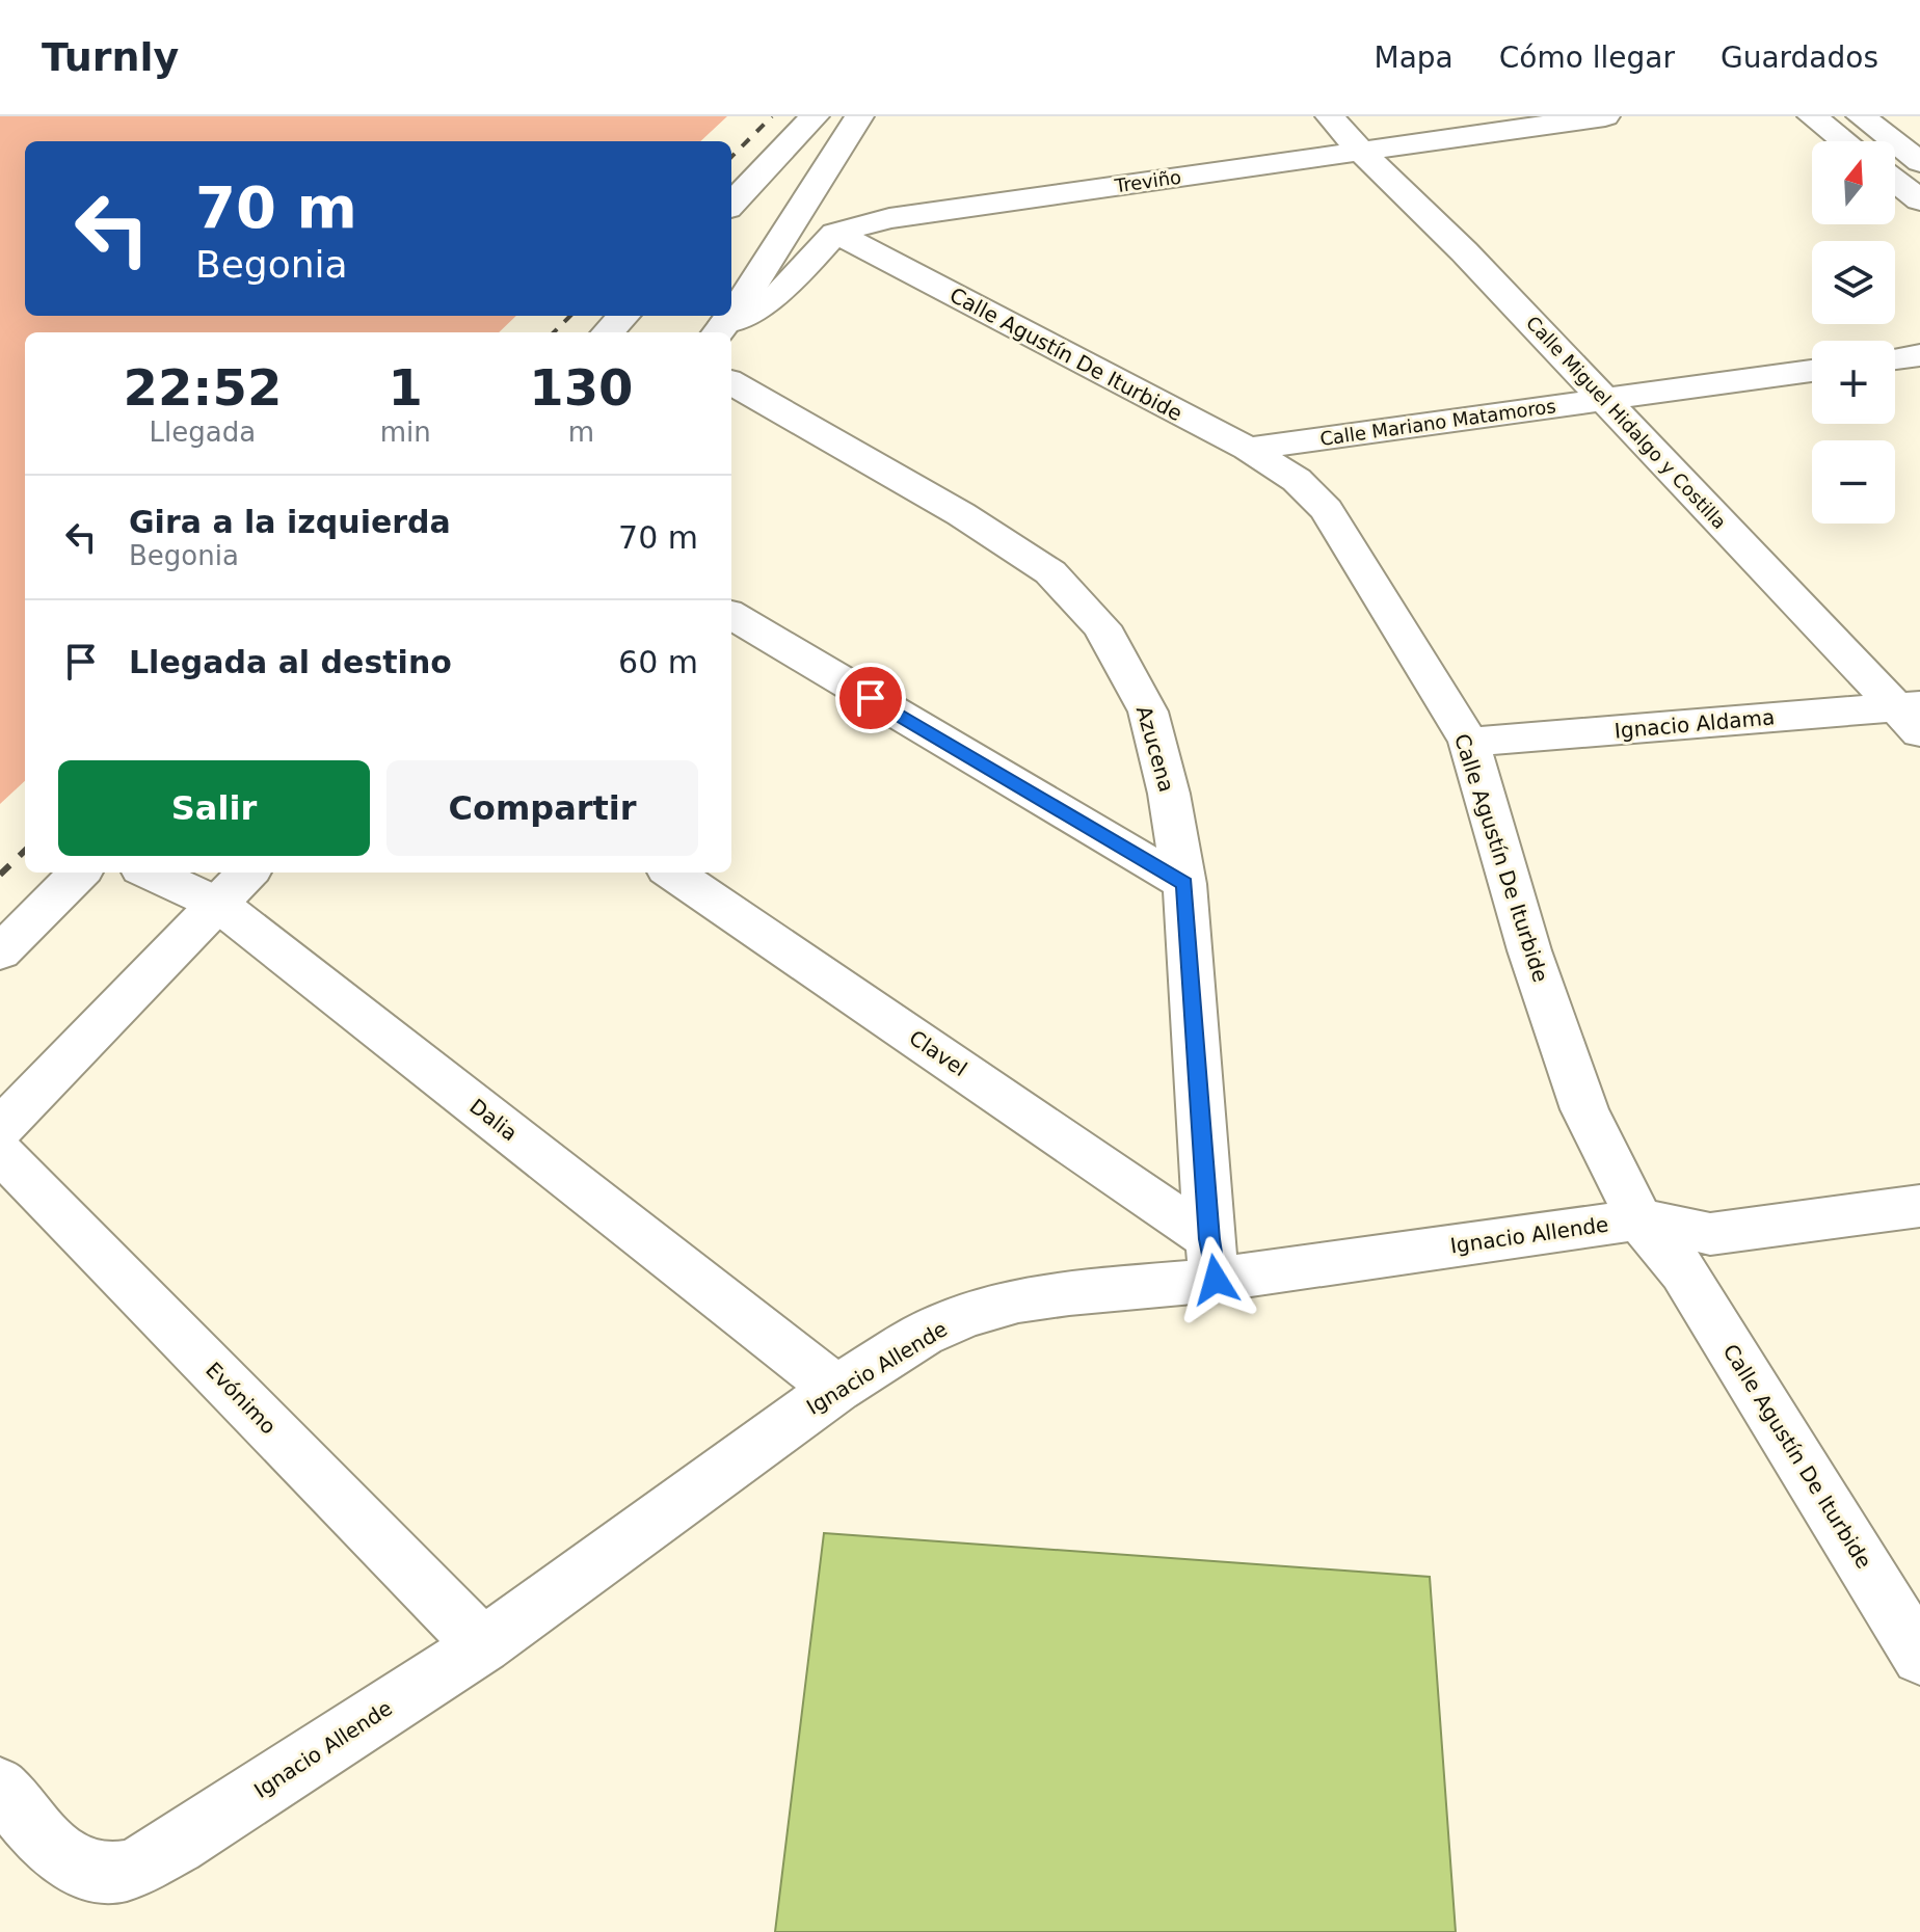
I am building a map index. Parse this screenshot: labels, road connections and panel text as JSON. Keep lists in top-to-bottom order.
{
  "streets": {
    "street": [
      "Treviño",
      "Calle Agustín De Iturbide",
      "Calle Mariano Matamoros",
      "Calle Miguel Hidalgo y Costilla",
      "Ignacio Aldama",
      "Azucena",
      "Clavel",
      "Dalia",
      "Ignacio Allende",
      "Evónimo"
    ]
  },
  "crossings": [
    ["Treviño", "Calle Agustín De Iturbide"],
    ["Treviño", "Calle Miguel Hidalgo y Costilla"],
    ["Calle Agustín De Iturbide", "Calle Mariano Matamoros"],
    ["Calle Agustín De Iturbide", "Ignacio Aldama"],
    ["Calle Agustín De Iturbide", "Ignacio Allende"],
    ["Calle Mariano Matamoros", "Calle Miguel Hidalgo y Costilla"],
    ["Calle Miguel Hidalgo y Costilla", "Ignacio Aldama"],
    ["Azucena", "Clavel"],
    ["Azucena", "Ignacio Allende"],
    ["Clavel", "Ignacio Allende"],
    ["Dalia", "Ignacio Allende"],
    ["Ignacio Allende", "Evónimo"]
  ],
  "north": "top",
  "page": {
    "header": "Turnly",
    "nav": ["Mapa", "Cómo llegar", "Guardados"],
    "map_buttons": ["+", "−"],
    "turn": ["70 m", "Begonia"],
    "eta": [
      "22:52",
      "Llegada",
      "1",
      "min",
      "130",
      "m"
    ],
    "list": [
      {
        "name": "Gira a la izquierda",
        "note": "Begonia",
        "value": "70 m"
      },
      {
        "name": "Llegada al destino",
        "value": "60 m"
      }
    ],
    "buttons": ["Salir", "Compartir"]
  }
}
